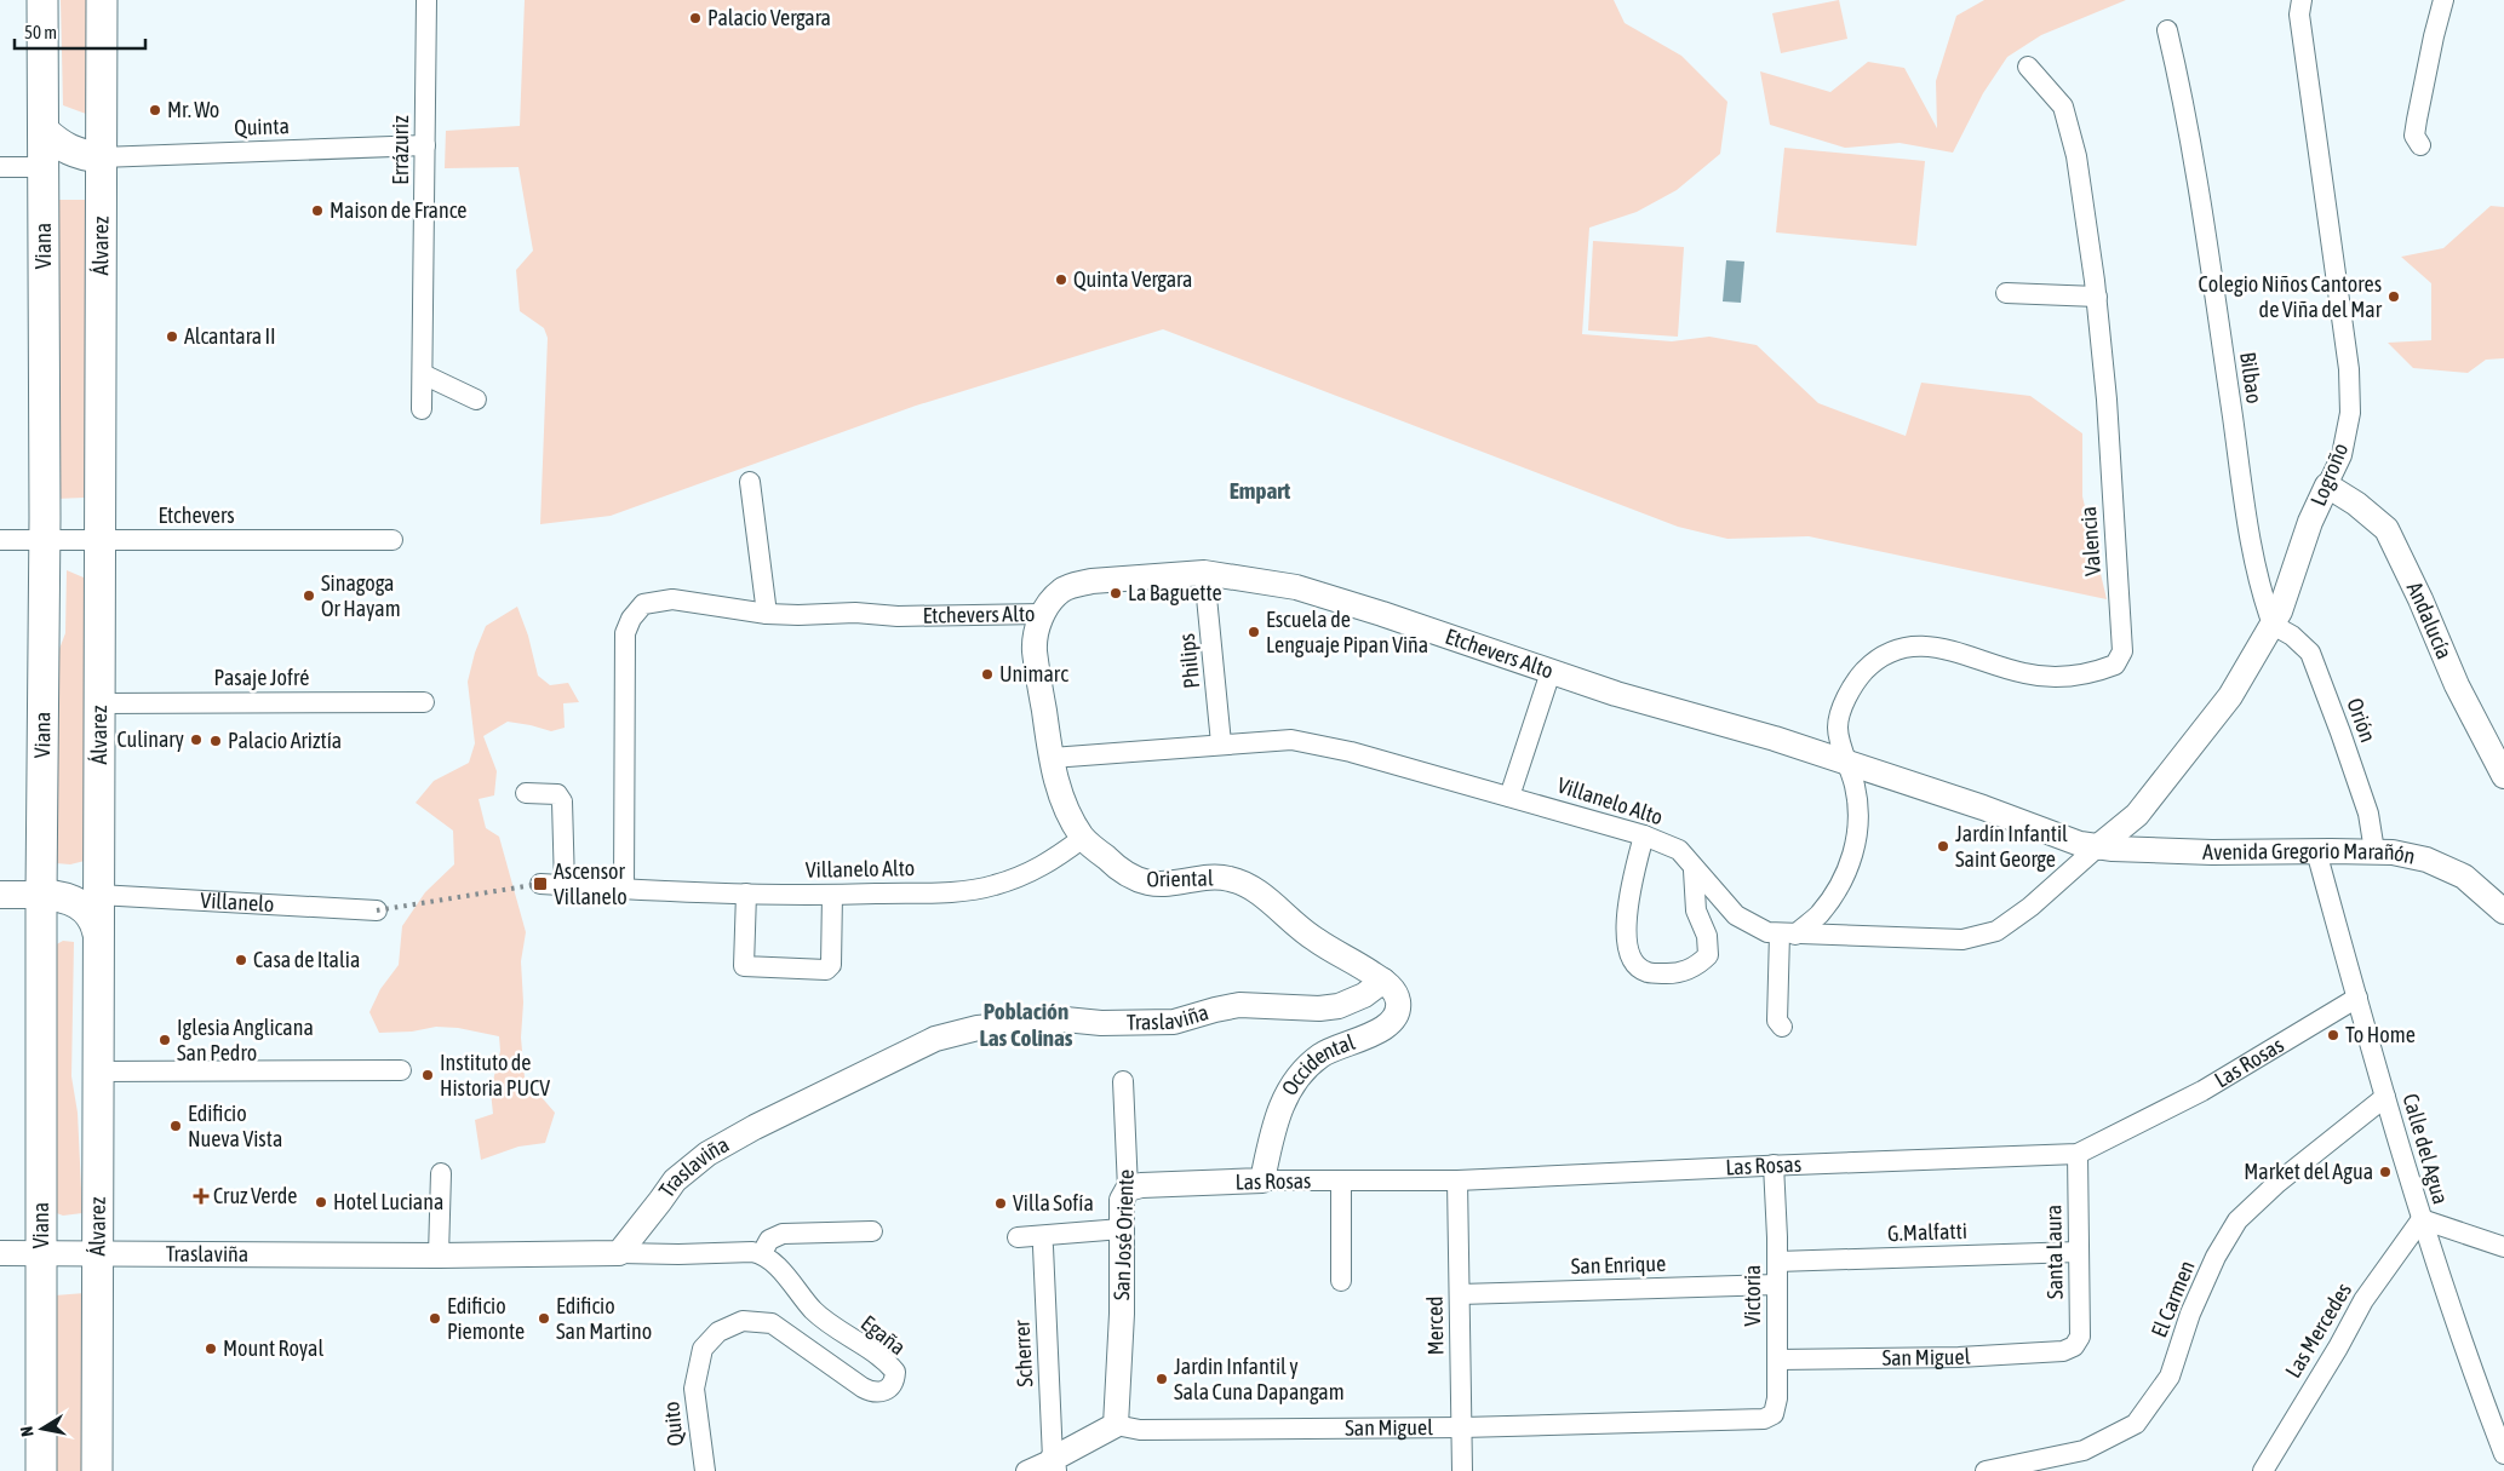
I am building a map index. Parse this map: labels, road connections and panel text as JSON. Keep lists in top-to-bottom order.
{
  "streets": {
    "main road": ["Álvarez", "Viana"],
    "street": [
      "Quinta",
      "Errázuriz",
      "Bilbao",
      "Logroño",
      "Etchevers",
      "Valencia",
      "Etchevers Alto",
      "Andalucía",
      "Philips",
      "Pasaje Jofré",
      "Orión",
      "Villanelo Alto",
      "Avenida Gregorio Marañón",
      "Oriental",
      "Villanelo",
      "Traslaviña",
      "Las Rosas",
      "Occidental",
      "Calle del Agua",
      "G.Malfatti",
      "San José Oriente",
      "Santa Laura",
      "San Enrique",
      "Victoria",
      "El Carmen",
      "Merced",
      "Las Mercedes",
      "Egaña",
      "Scherrer",
      "San Miguel",
      "Quito"
    ]
  },
  "crossings": [
    ["Quinta", "Errázuriz"],
    ["Quinta", "Álvarez"],
    ["Álvarez", "Etchevers"],
    ["Álvarez", "Pasaje Jofré"],
    ["Álvarez", "Villanelo"],
    ["Álvarez", "Traslaviña"],
    ["Viana", "Etchevers"],
    ["Viana", "Traslaviña"],
    ["Bilbao", "Logroño"],
    ["Bilbao", "Orión"],
    ["Logroño", "Etchevers Alto"],
    ["Logroño", "Andalucía"],
    ["Logroño", "Orión"],
    ["Logroño", "Villanelo Alto"],
    ["Logroño", "Avenida Gregorio Marañón"],
    ["Valencia", "Etchevers Alto"],
    ["Etchevers Alto", "Philips"],
    ["Etchevers Alto", "Villanelo Alto"],
    ["Etchevers Alto", "Avenida Gregorio Marañón"],
    ["Etchevers Alto", "Oriental"],
    ["Philips", "Villanelo Alto"],
    ["Orión", "Avenida Gregorio Marañón"],
    ["Villanelo Alto", "Avenida Gregorio Marañón"],
    ["Villanelo Alto", "Oriental"],
    ["Avenida Gregorio Marañón", "Calle del Agua"],
    ["Oriental", "Traslaviña"],
    ["Oriental", "Occidental"],
    ["Traslaviña", "Occidental"],
    ["Las Rosas", "Occidental"],
    ["Las Rosas", "Calle del Agua"],
    ["Las Rosas", "San José Oriente"],
    ["Las Rosas", "Santa Laura"],
    ["Las Rosas", "Victoria"],
    ["Las Rosas", "Merced"],
    ["Calle del Agua", "El Carmen"],
    ["Calle del Agua", "Las Mercedes"],
    ["G.Malfatti", "Santa Laura"],
    ["G.Malfatti", "Victoria"],
    ["San José Oriente", "San Miguel"],
    ["Santa Laura", "San Miguel"],
    ["San Enrique", "Victoria"],
    ["San Enrique", "Merced"],
    ["Victoria", "San Miguel"],
    ["Merced", "San Miguel"],
    ["Egaña", "Quito"]
  ],
  "districts": ["Empart", "Población Las Colinas"],
  "places": {
    "other": [
      "Palacio Vergara",
      "Mr. Wo",
      "Maison de France",
      "Quinta Vergara",
      "Colegio Niños Cantores de Viña del Mar",
      "Alcantara II",
      "La Baguette",
      "Sinagoga Or Hayam",
      "Escuela de Lenguaje Pipan Viña",
      "Unimarc",
      "Culinary",
      "Palacio Ariztía",
      "Jardín Infantil Saint George",
      "Casa de Italia",
      "To Home",
      "Iglesia Anglicana San Pedro",
      "Instituto de Historia PUCV",
      "Edificio Nueva Vista",
      "Market del Agua",
      "Hotel Luciana",
      "Villa Sofía",
      "Edificio Piemonte",
      "Edificio San Martino",
      "Mount Royal",
      "Jardin Infantil y Sala Cuna Dapangam"
    ],
    "transit": ["Ascensor Villanelo"],
    "health": ["Cruz Verde"]
  },
  "scale_bar": "50 m",
  "north": "left"
}
